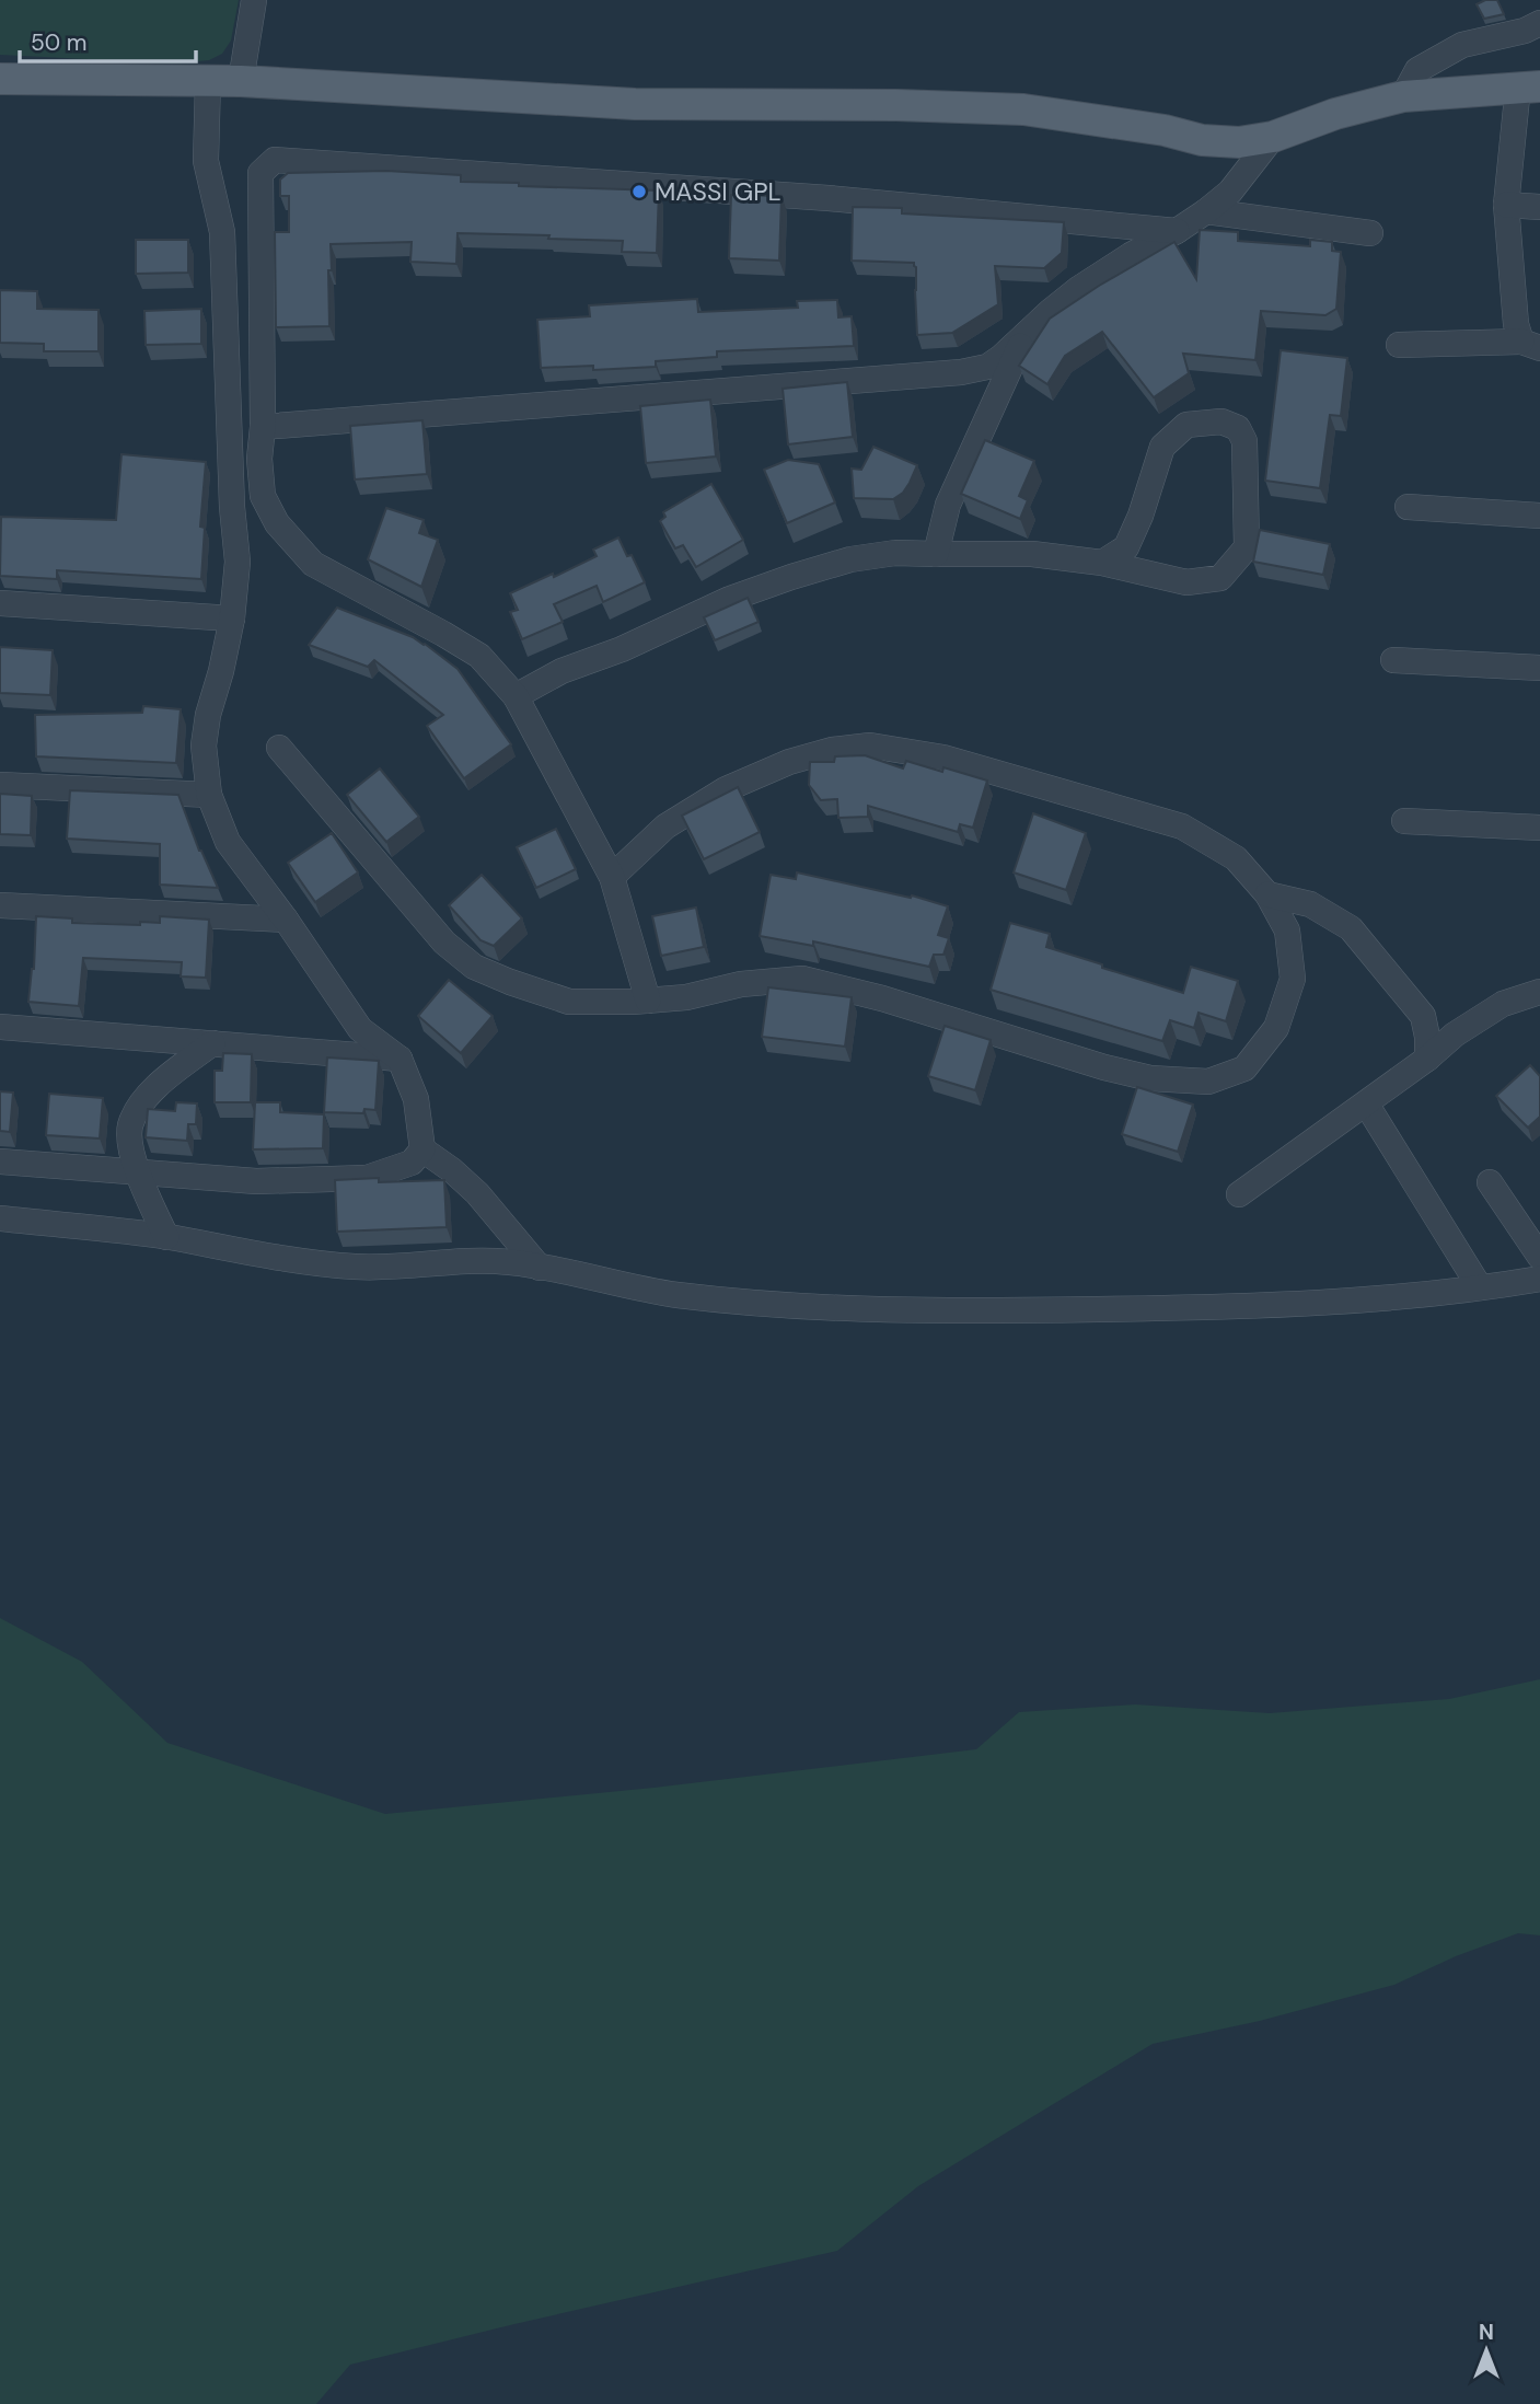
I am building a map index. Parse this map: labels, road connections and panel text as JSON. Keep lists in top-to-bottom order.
{
  "places": ["MASSI GPL"],
  "scale_bar": "50 m",
  "north": "top"
}
